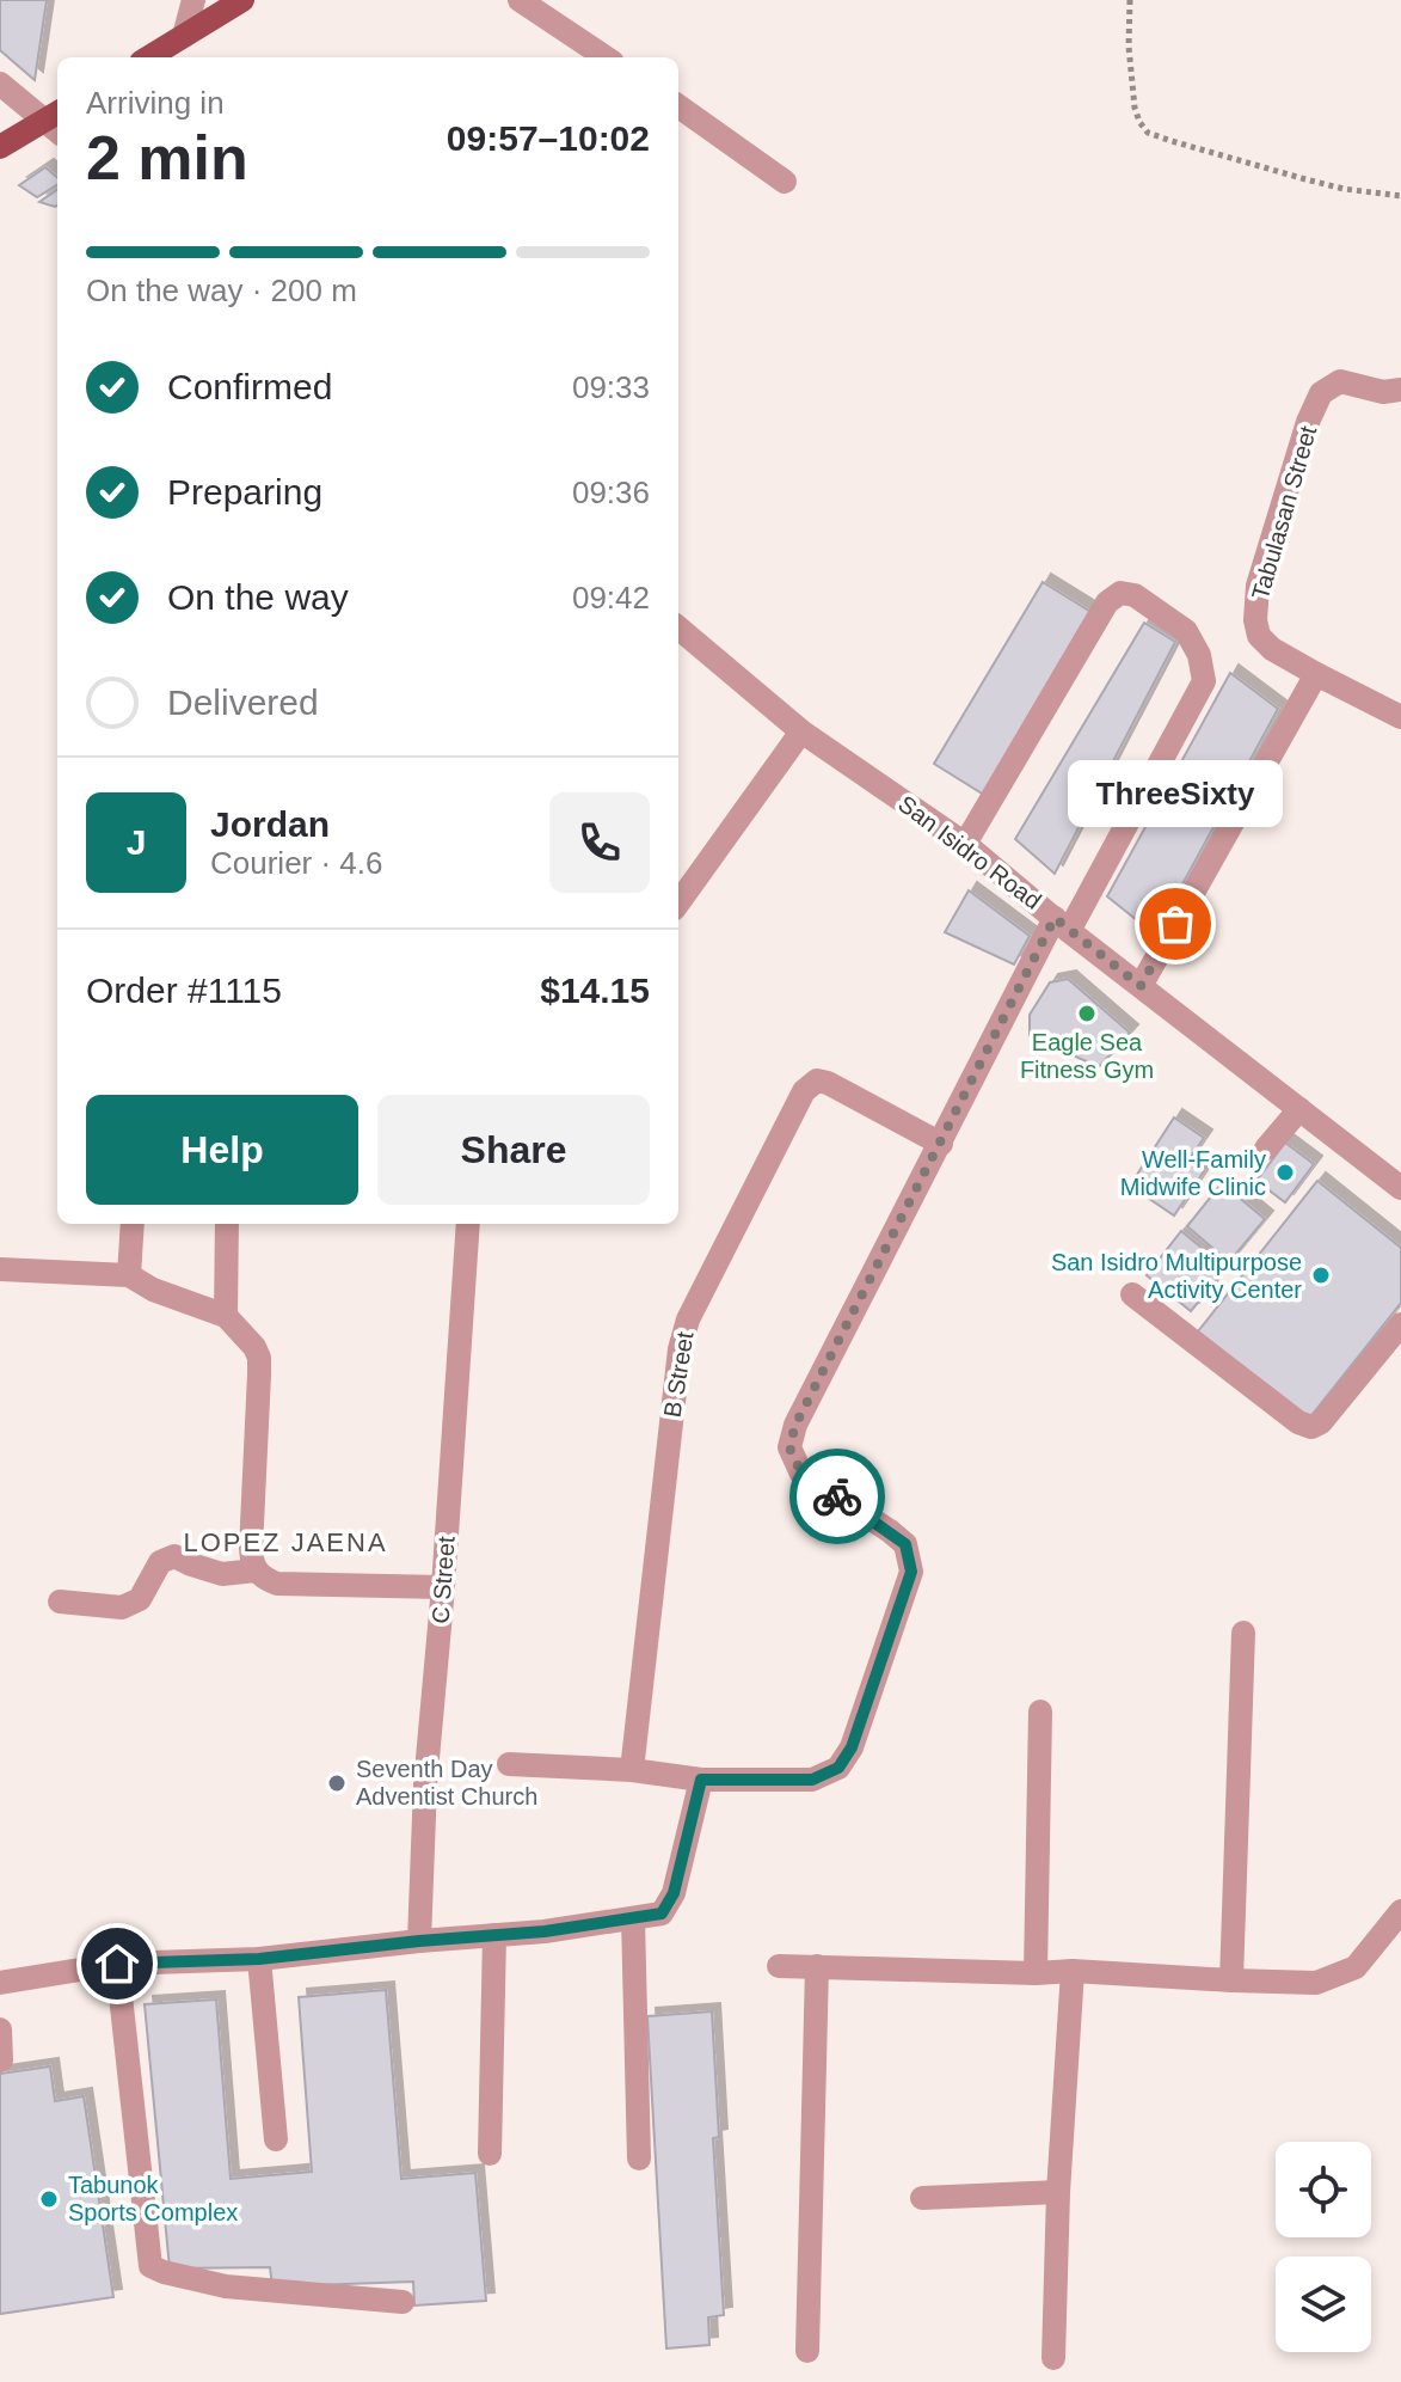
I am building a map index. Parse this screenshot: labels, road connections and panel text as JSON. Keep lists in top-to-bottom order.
{
  "streets": {
    "street": [
      "Tabulasan Street",
      "San Isidro Road",
      "B Street",
      "C Street"
    ]
  },
  "districts": ["LOPEZ JAENA"],
  "places": [
    "ThreeSixty",
    "Eagle Sea Fitness Gym",
    "Well-Family Midwife Clinic",
    "San Isidro Multipurpose Activity Center",
    "Seventh Day Adventist Church",
    "Tabunok Sports Complex"
  ],
  "page": {
    "heading": ["2 min", "Arriving in", "09:57–10:02"],
    "panel": [
      "Jordan",
      "Courier · 4.6",
      "Order #1115",
      "$14.15"
    ],
    "bar": "On the way · 200 m",
    "list": [
      ["Confirmed", "09:33"],
      ["Preparing", "09:36"],
      ["On the way", "09:42"],
      "Delivered"
    ],
    "bubble": "ThreeSixty",
    "round": "J",
    "buttons": ["Help", "Share"]
  }
}
